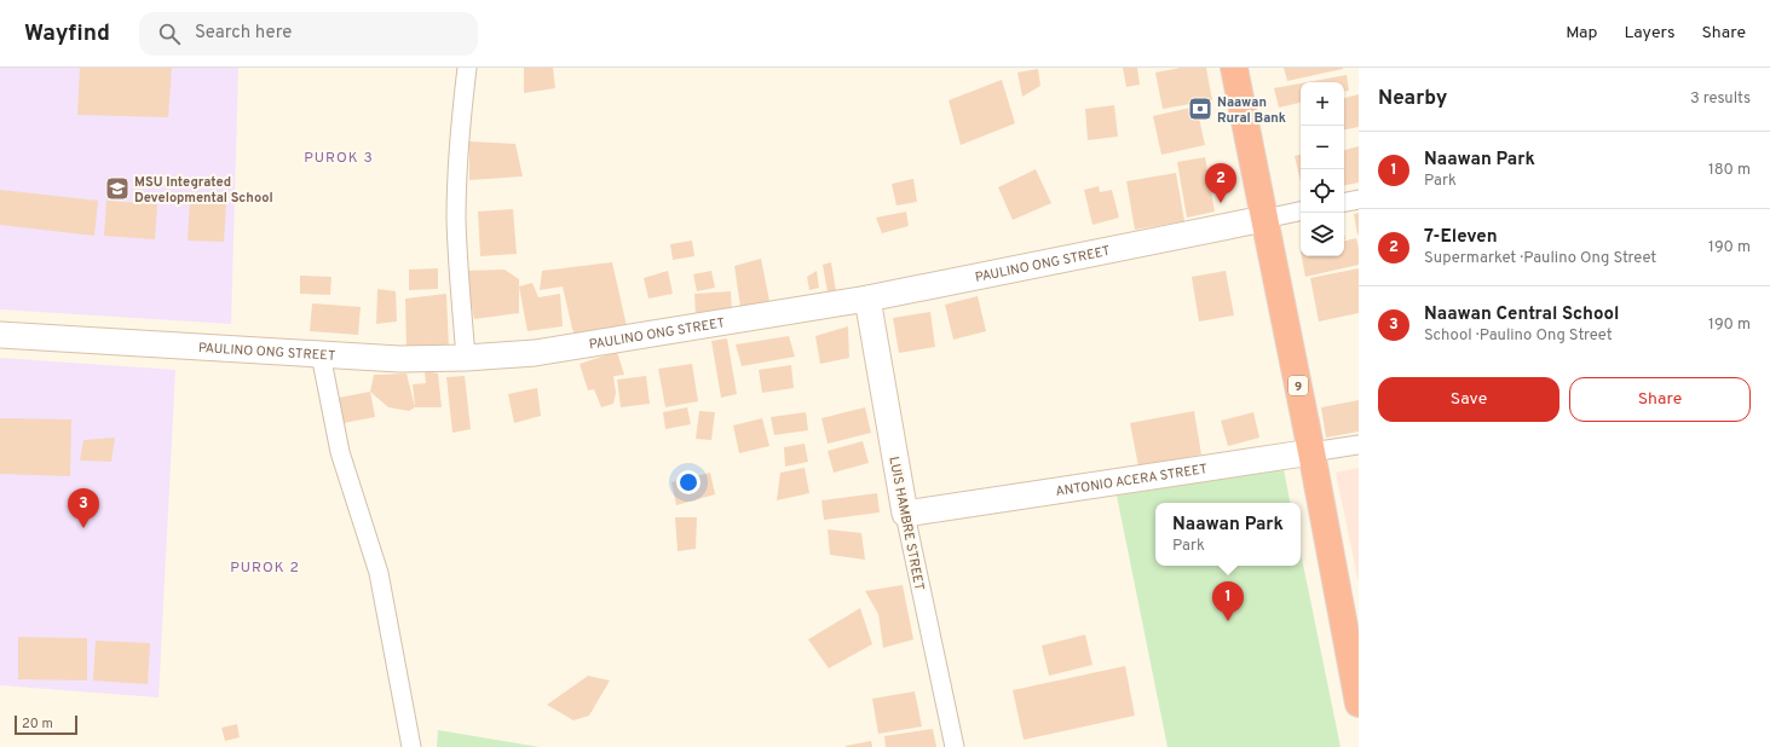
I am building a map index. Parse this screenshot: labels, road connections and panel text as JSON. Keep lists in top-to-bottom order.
{
  "streets": {
    "highway": ["9"],
    "street": ["PAULINO ONG STREET", "ANTONIO ACERA STREET", "LUIS HAMBRE STREET"]
  },
  "crossings": [
    ["PAULINO ONG STREET", "9"],
    ["PAULINO ONG STREET", "LUIS HAMBRE STREET"],
    ["9", "ANTONIO ACERA STREET"],
    ["ANTONIO ACERA STREET", "LUIS HAMBRE STREET"]
  ],
  "districts": ["PUROK 3", "PUROK 2"],
  "places": {
    "bank": ["Naawan Rural Bank"],
    "school or university": ["MSU Integrated Developmental School"]
  },
  "scale_bar": "20 m",
  "page": {
    "header": "Wayfind",
    "search": "Search here",
    "nav": ["Map", "Layers", "Share"],
    "heading": ["Nearby", "3 results"],
    "map_buttons": ["+", "−"],
    "list": [
      {
        "mark": "1",
        "name": "Naawan Park",
        "note": "Park",
        "value": "180 m"
      },
      {
        "mark": "2",
        "name": "7-Eleven",
        "note": "Supermarket · Paulino Ong Street",
        "value": "190 m"
      },
      {
        "mark": "3",
        "name": "Naawan Central School",
        "note": "School · Paulino Ong Street",
        "value": "190 m"
      }
    ],
    "pins": ["2", "3", "1"],
    "buttons": ["Save", "Share"],
    "popup": ["Naawan Park", "Park"],
    "scale": "20 m"
  }
}
